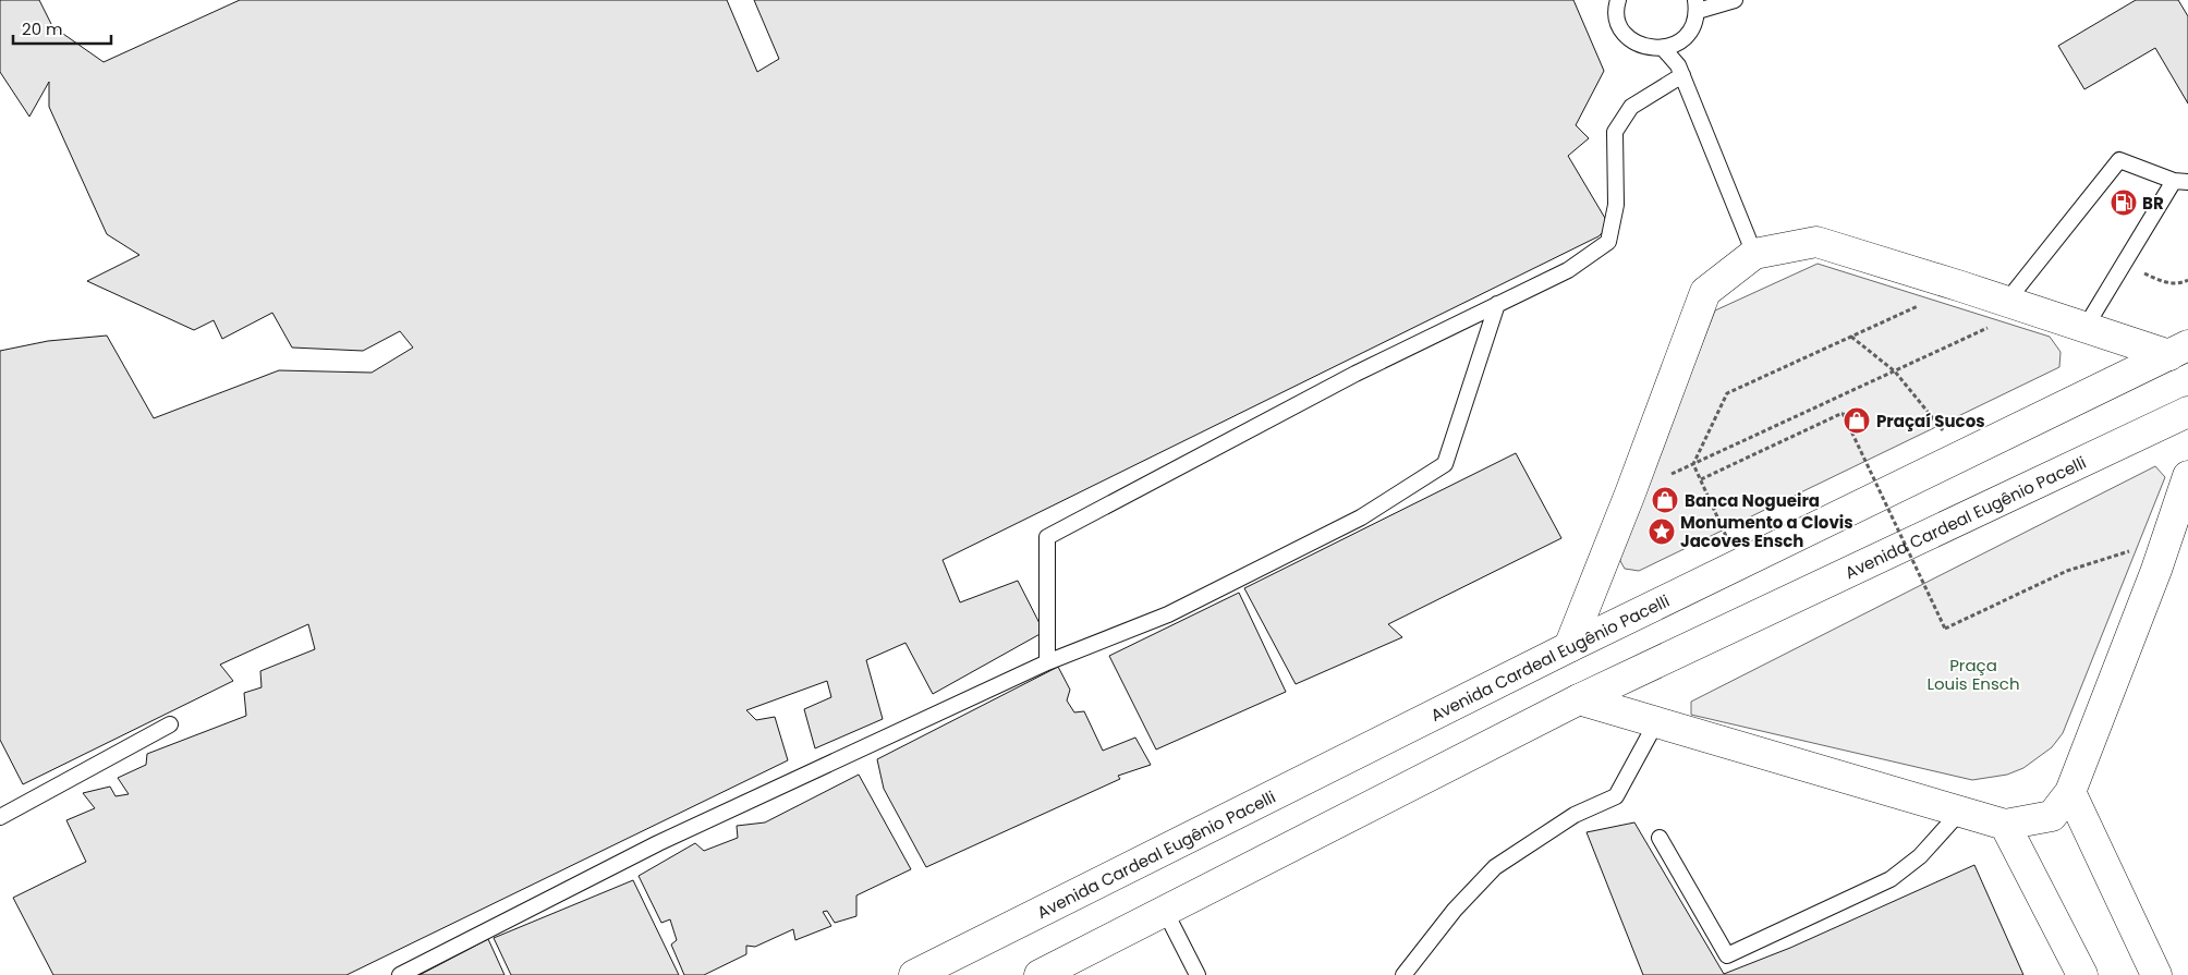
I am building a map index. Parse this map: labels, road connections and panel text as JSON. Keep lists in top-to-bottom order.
{
  "streets": {
    "main road": ["Avenida Cardeal Eugênio Pacelli"]
  },
  "parks": ["Praça Louis Ensch"],
  "places": {
    "fuel station": ["BR"],
    "shop": ["Praçaí Sucos", "Banca Nogueira"],
    "place": ["Monumento a Clovis Jacoves Ensch"]
  },
  "scale_bar": "20 m"
}
